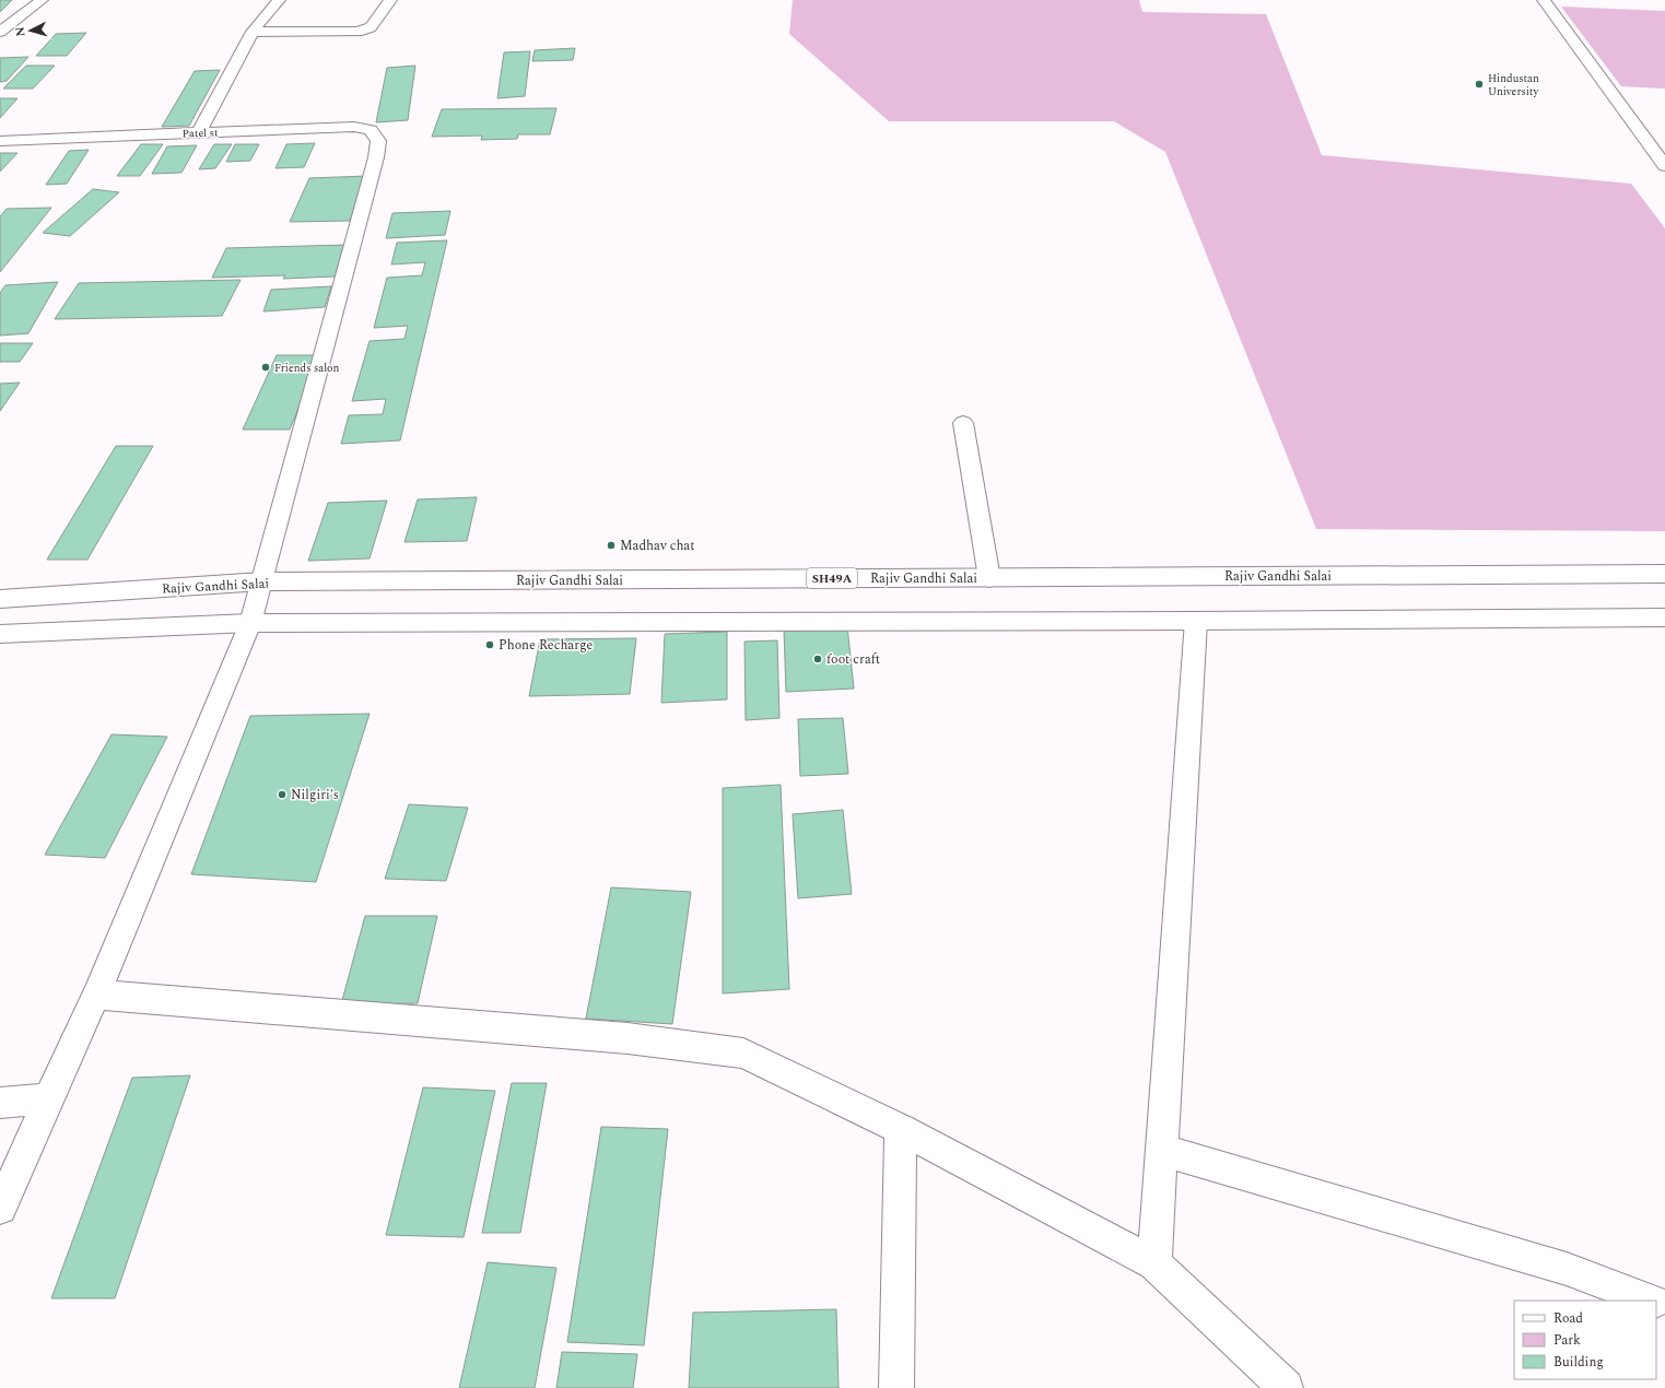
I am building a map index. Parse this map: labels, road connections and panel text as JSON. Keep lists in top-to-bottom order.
{
  "streets": {
    "street": ["Patel st", "Rajiv Gandhi Salai", "SH49A"]
  },
  "crossings": [
    ["Patel st", "Rajiv Gandhi Salai"]
  ],
  "places": [
    "Hindustan University",
    "Friends salon",
    "Madhav chat",
    "Phone Recharge",
    "foot craft",
    "Nilgiri's"
  ],
  "legend": ["Road", "Park", "Building"],
  "north": "left"
}
